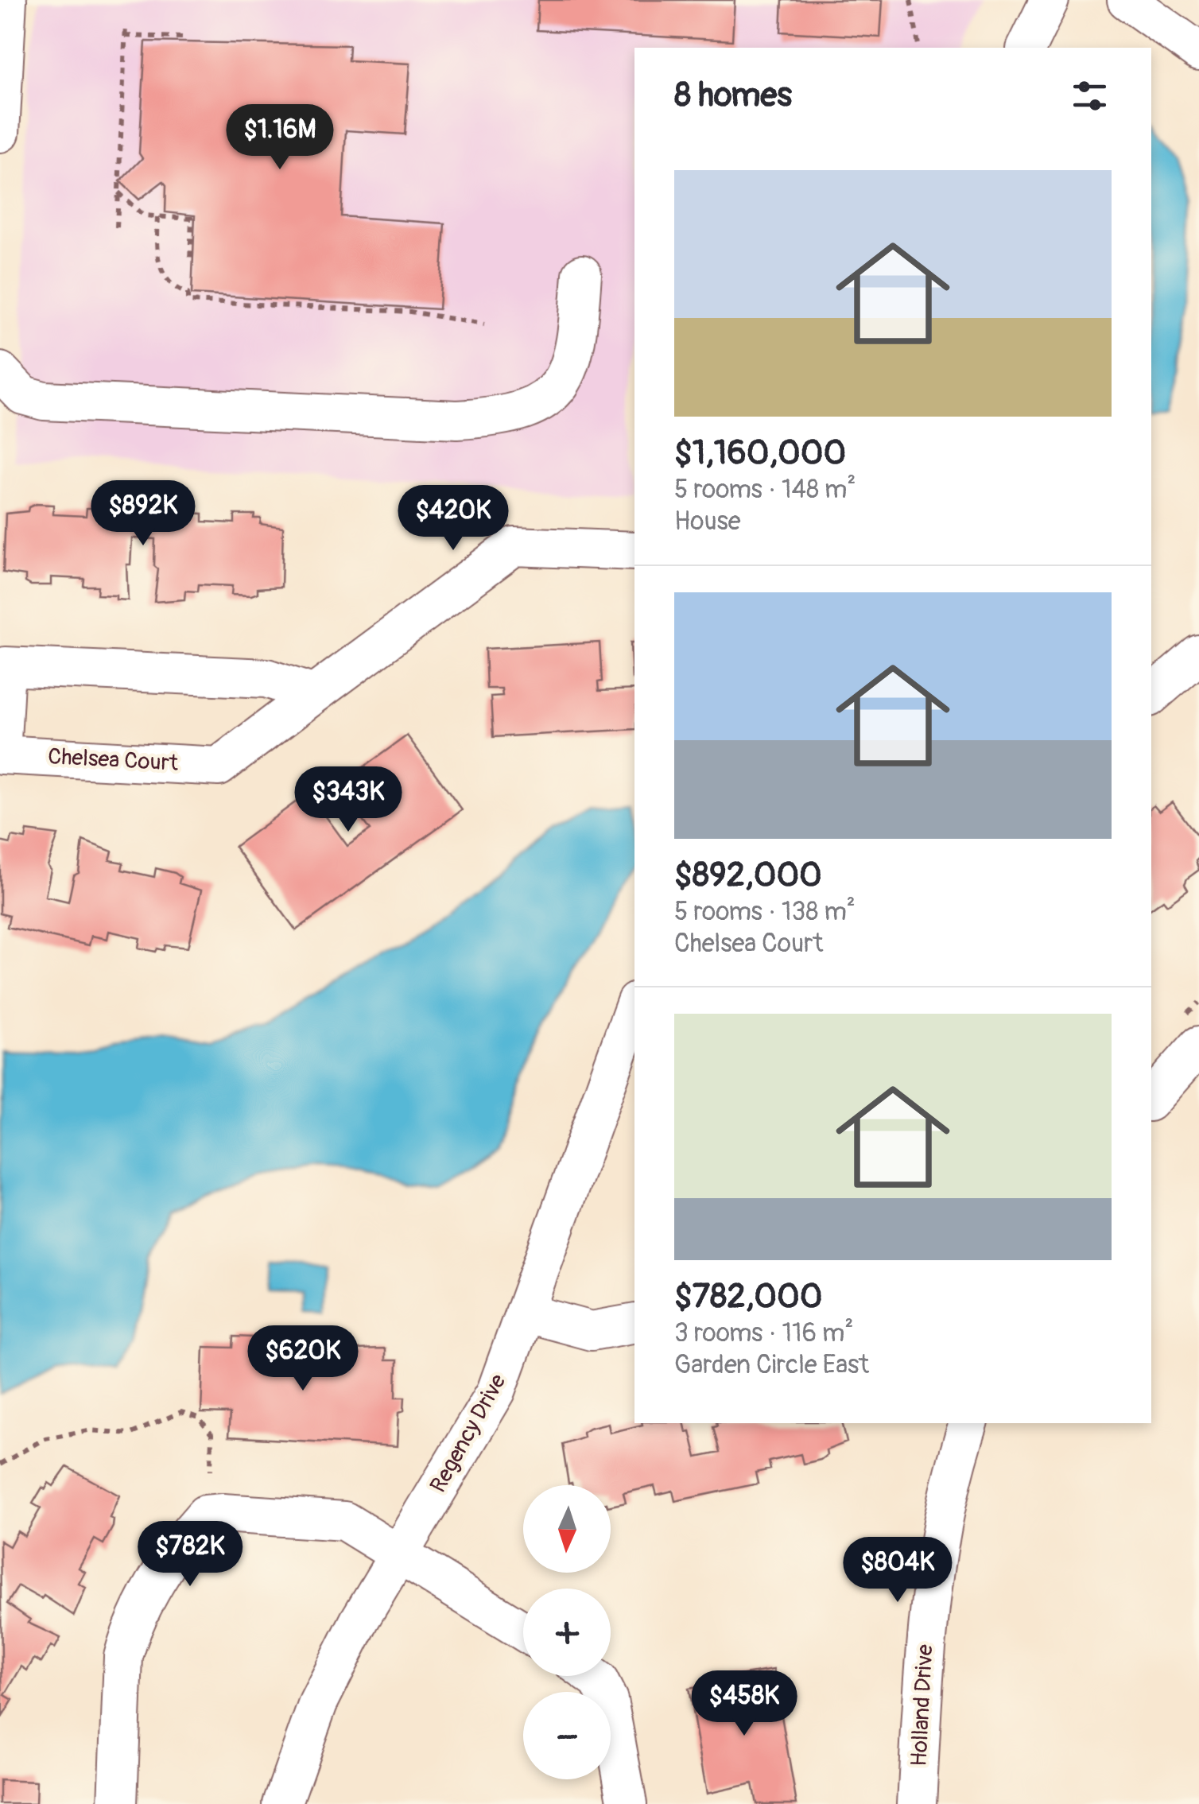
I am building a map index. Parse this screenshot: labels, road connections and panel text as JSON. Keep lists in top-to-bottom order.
{
  "streets": {
    "street": ["Chelsea Court", "Regency Drive", "Holland Drive"]
  },
  "north": "bottom",
  "page": {
    "heading": "8 homes",
    "price": [
      "$1.16M",
      "$892K",
      "$420K",
      "$343K",
      "$620K",
      "$782K",
      "$804K",
      "$458K"
    ],
    "list": [
      {
        "name": "$1,160,000",
        "note": "5 rooms · 148 m² · House"
      },
      {
        "name": "$892,000",
        "note": "5 rooms · 138 m² · Chelsea Court"
      },
      {
        "name": "$782,000",
        "note": "3 rooms · 116 m² · Garden Circle East"
      }
    ],
    "map_buttons": ["+", "−"]
  }
}
